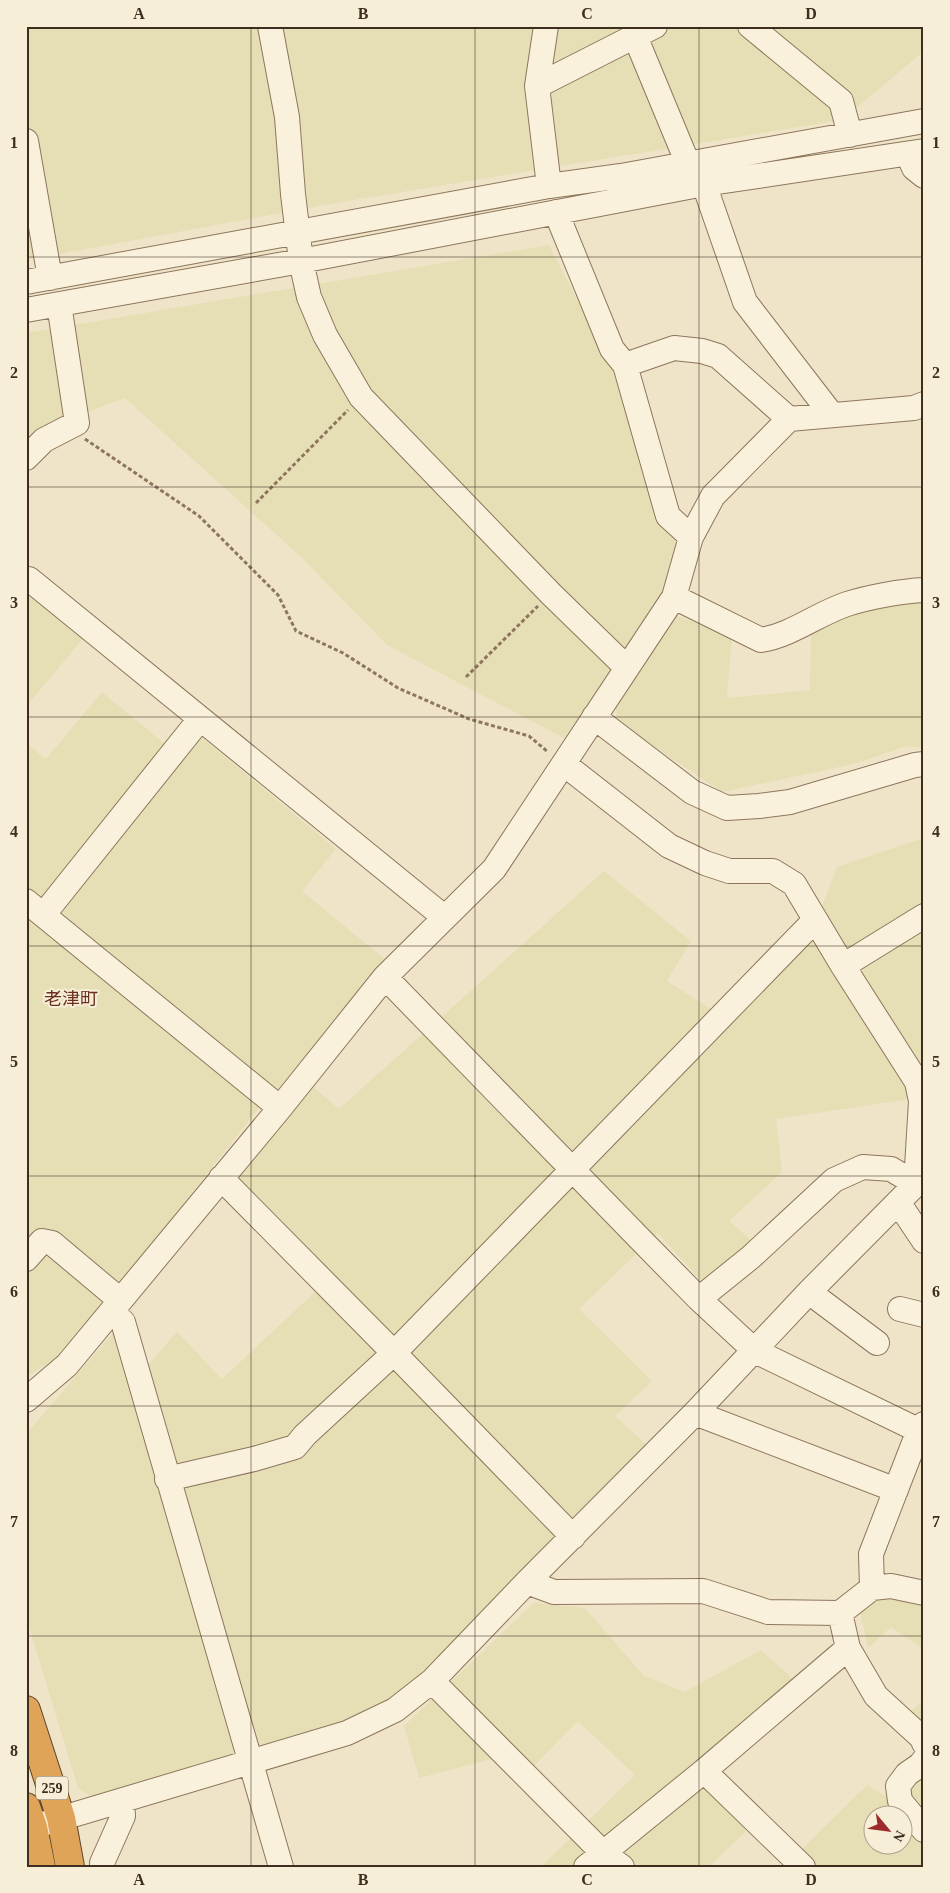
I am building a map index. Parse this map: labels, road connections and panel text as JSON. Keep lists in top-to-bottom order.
{
  "streets": {
    "highway": ["259"]
  },
  "districts": ["老津町"],
  "north": "bottom right",
  "grid": {
    "columns": [
      "A",
      "B",
      "C",
      "D"
    ],
    "rows": [
      "1",
      "2",
      "3",
      "4",
      "5",
      "6",
      "7",
      "8"
    ]
  }
}
